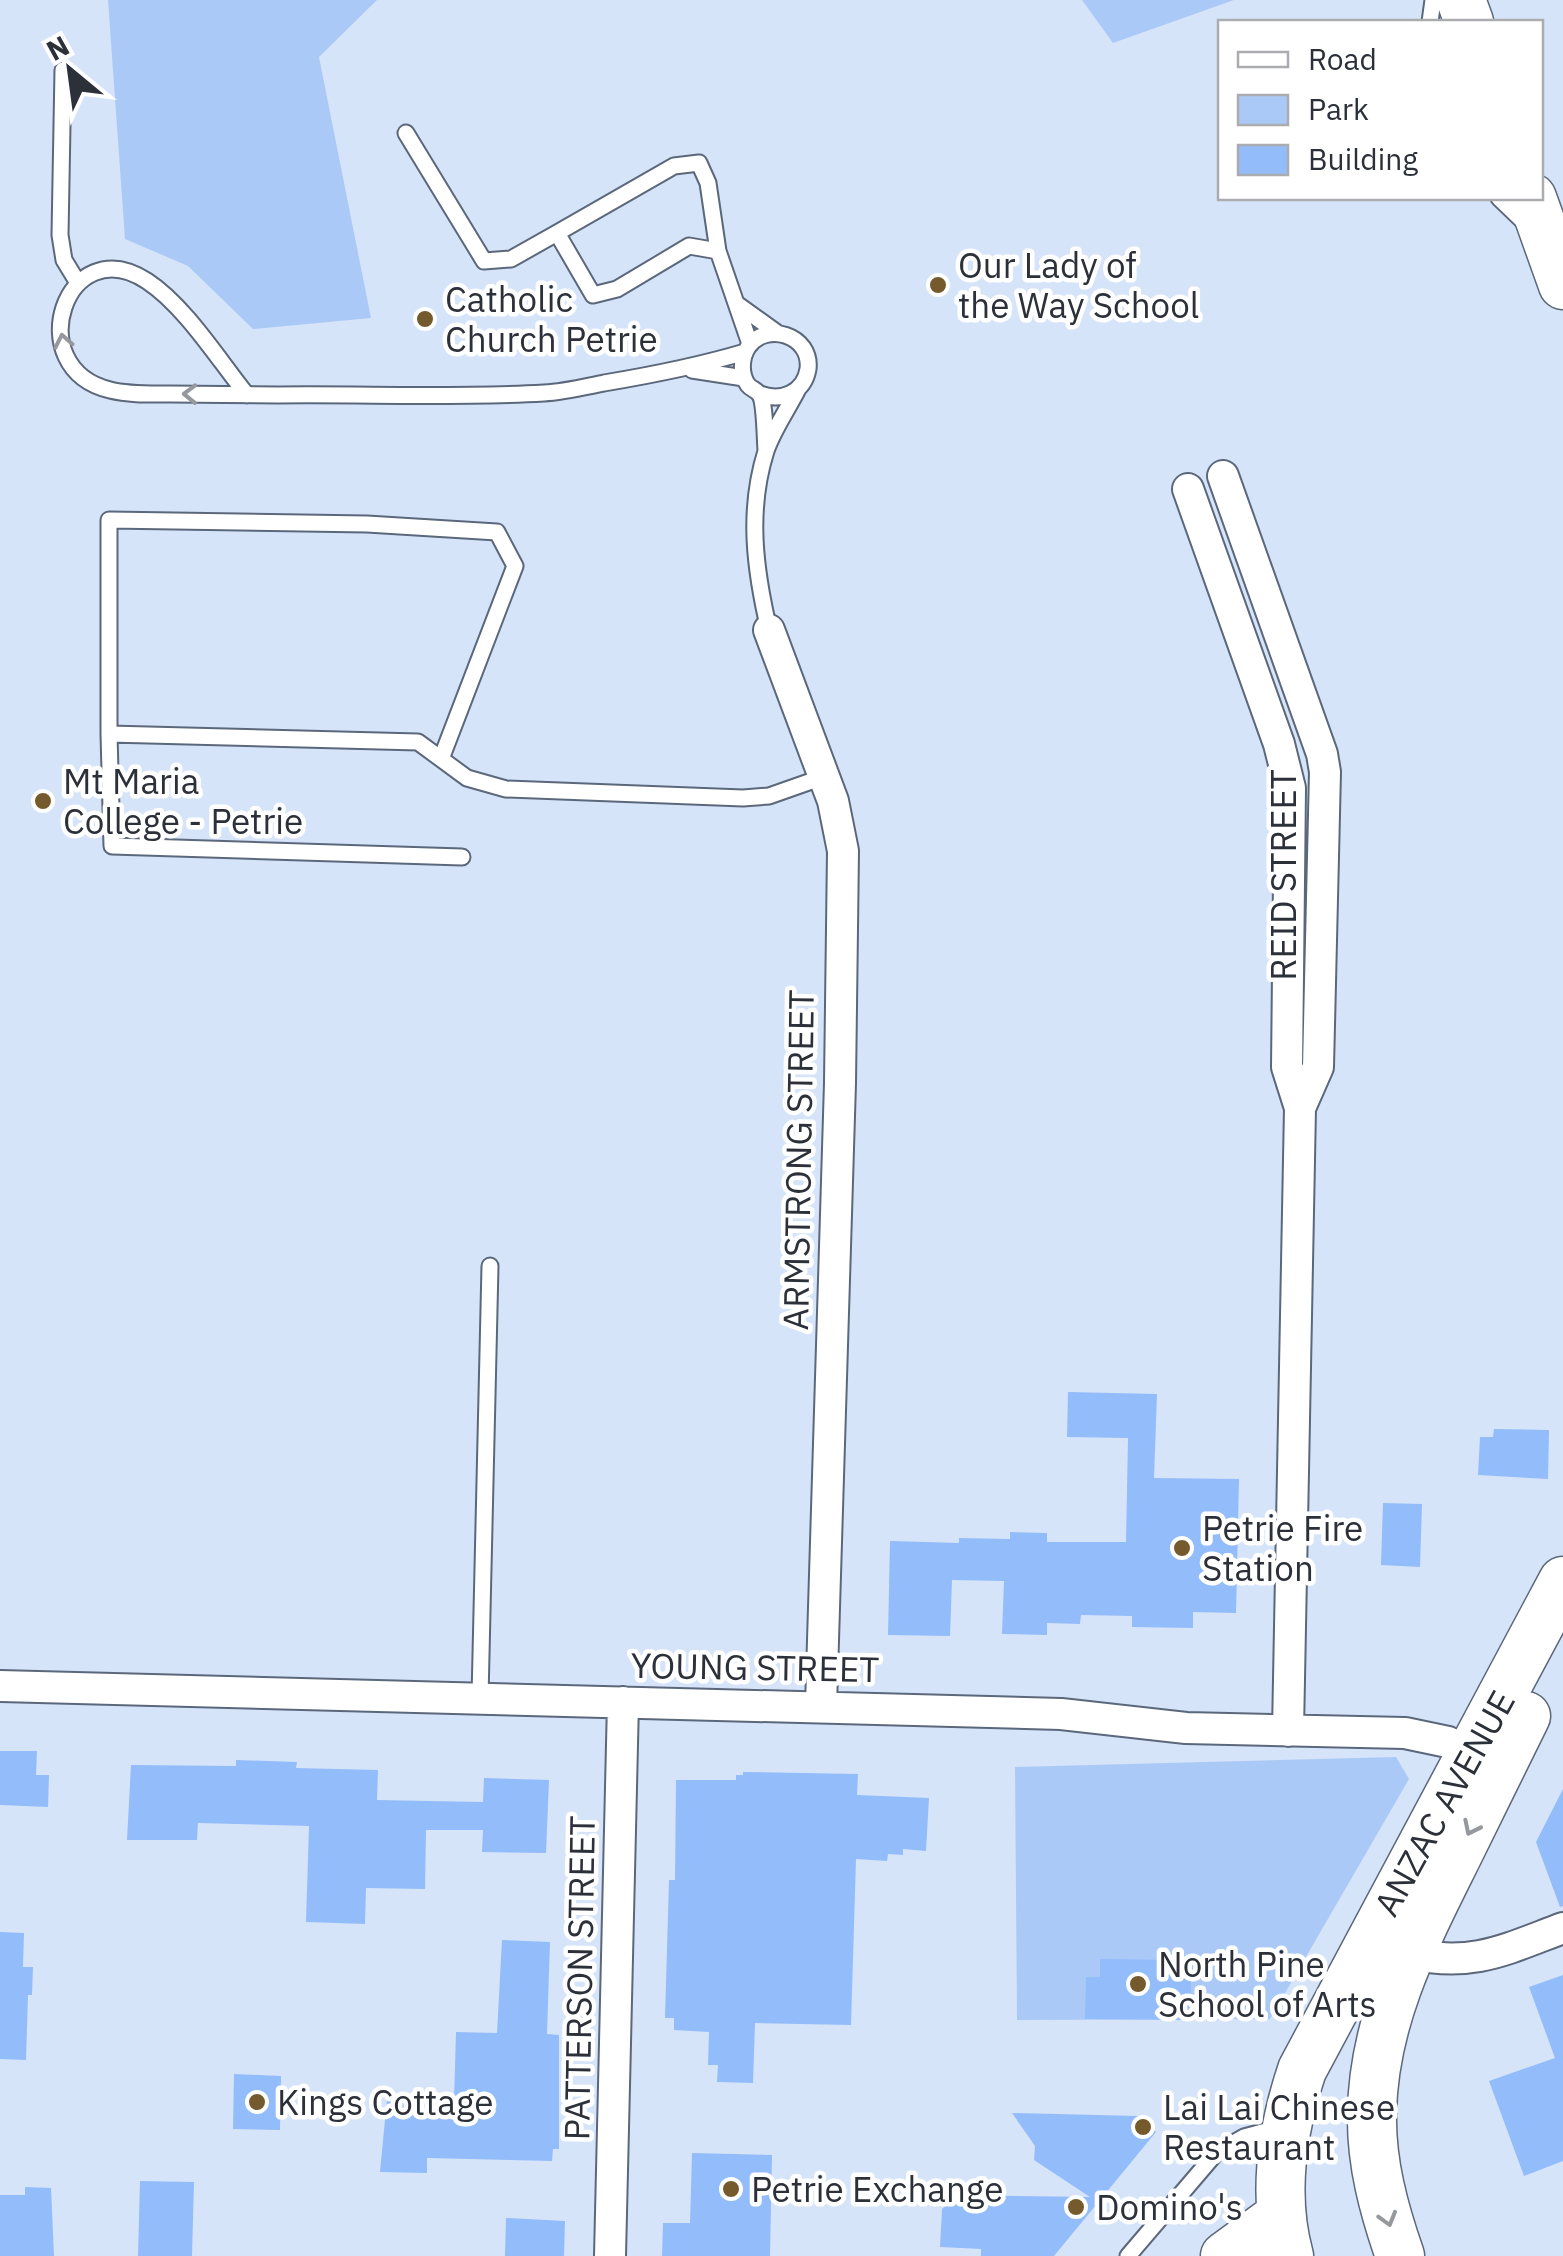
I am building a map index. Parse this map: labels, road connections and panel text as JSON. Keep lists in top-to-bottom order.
{
  "streets": {
    "highway": ["ANZAC AVENUE"],
    "street": [
      "REID STREET",
      "ARMSTRONG STREET",
      "YOUNG STREET",
      "PATTERSON STREET"
    ]
  },
  "crossings": [
    ["REID STREET", "YOUNG STREET"],
    ["ARMSTRONG STREET", "YOUNG STREET"],
    ["YOUNG STREET", "ANZAC AVENUE"],
    ["YOUNG STREET", "PATTERSON STREET"]
  ],
  "places": [
    "Our Lady of the Way School",
    "Catholic Church Petrie",
    "Mt Maria College - Petrie",
    "Petrie Fire Station",
    "North Pine School of Arts",
    "Kings Cottage",
    "Lai Lai Chinese Restaurant",
    "Petrie Exchange",
    "Domino's"
  ],
  "legend": ["Road", "Park", "Building"],
  "north": "top left"
}
